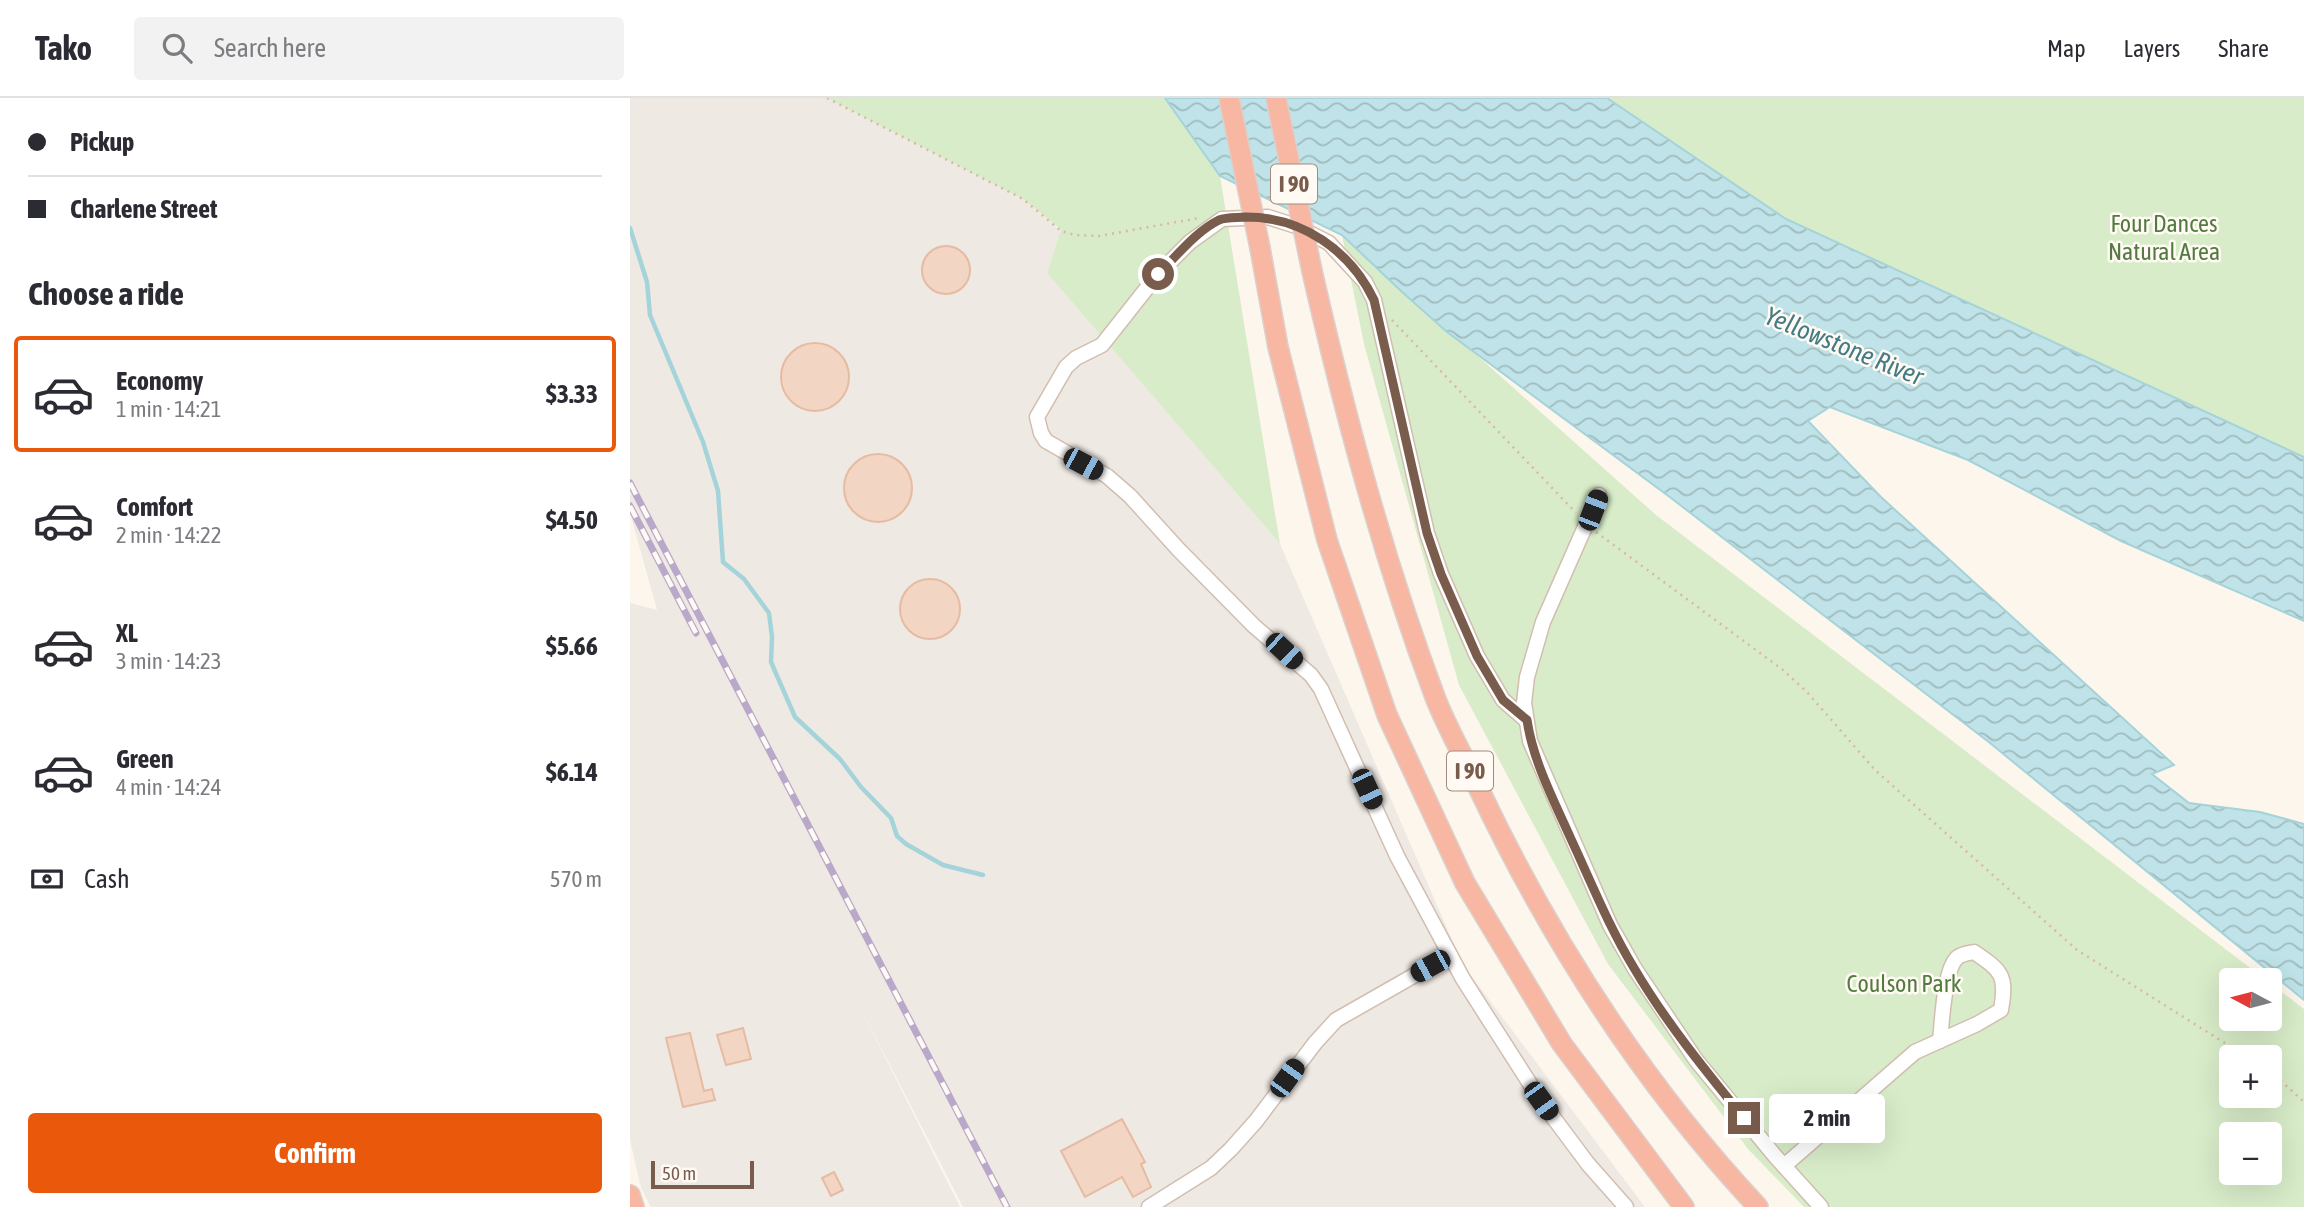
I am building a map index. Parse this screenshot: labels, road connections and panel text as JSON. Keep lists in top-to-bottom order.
{
  "streets": {
    "highway": ["I 90"]
  },
  "water": ["Yellowstone River"],
  "parks": ["Four Dances Natural Area", "Coulson Park"],
  "scale_bar": "50 m",
  "north": "left",
  "page": {
    "header": "Tako",
    "search": "Search here",
    "nav": ["Map", "Layers", "Share"],
    "banner": ["Pickup", "Charlene Street"],
    "heading": "Choose a ride",
    "list": [
      {
        "name": "Economy",
        "note": "1 min · 14:21",
        "value": "$3.33"
      },
      {
        "name": "Comfort",
        "note": "2 min · 14:22",
        "value": "$4.50"
      },
      {
        "name": "XL",
        "note": "3 min · 14:23",
        "value": "$5.66"
      },
      {
        "name": "Green",
        "note": "4 min · 14:24",
        "value": "$6.14"
      }
    ],
    "pay": ["Cash", "570 m"],
    "map_buttons": ["+", "−"],
    "bubble": "2 min",
    "buttons": "Confirm",
    "scale": "50 m"
  }
}
